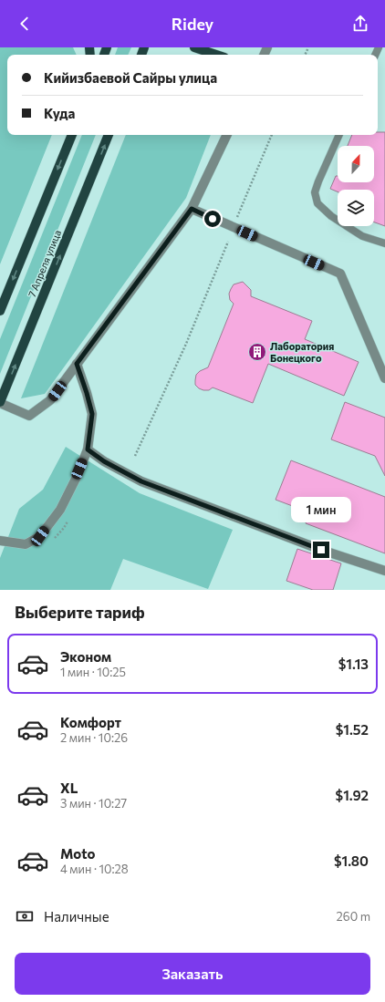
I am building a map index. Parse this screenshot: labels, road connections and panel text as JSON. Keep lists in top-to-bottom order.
{
  "streets": {
    "main road": ["7 Апреля улица"]
  },
  "places": {
    "building": ["Лаборатория Бонецкого"]
  },
  "north": "top",
  "page": {
    "header": "Ridey",
    "banner": ["Кийизбаевой Сайры улица", "Куда"],
    "bubble": "1 мин",
    "heading": "Выберите тариф",
    "list": [
      {
        "name": "Эконом",
        "note": "1 мин · 10:25",
        "value": "$1.13"
      },
      {
        "name": "Комфорт",
        "note": "2 мин · 10:26",
        "value": "$1.52"
      },
      {
        "name": "XL",
        "note": "3 мин · 10:27",
        "value": "$1.92"
      },
      {
        "name": "Moto",
        "note": "4 мин · 10:28",
        "value": "$1.80"
      }
    ],
    "pay": ["Наличные", "260 m"],
    "buttons": "Заказать"
  }
}
